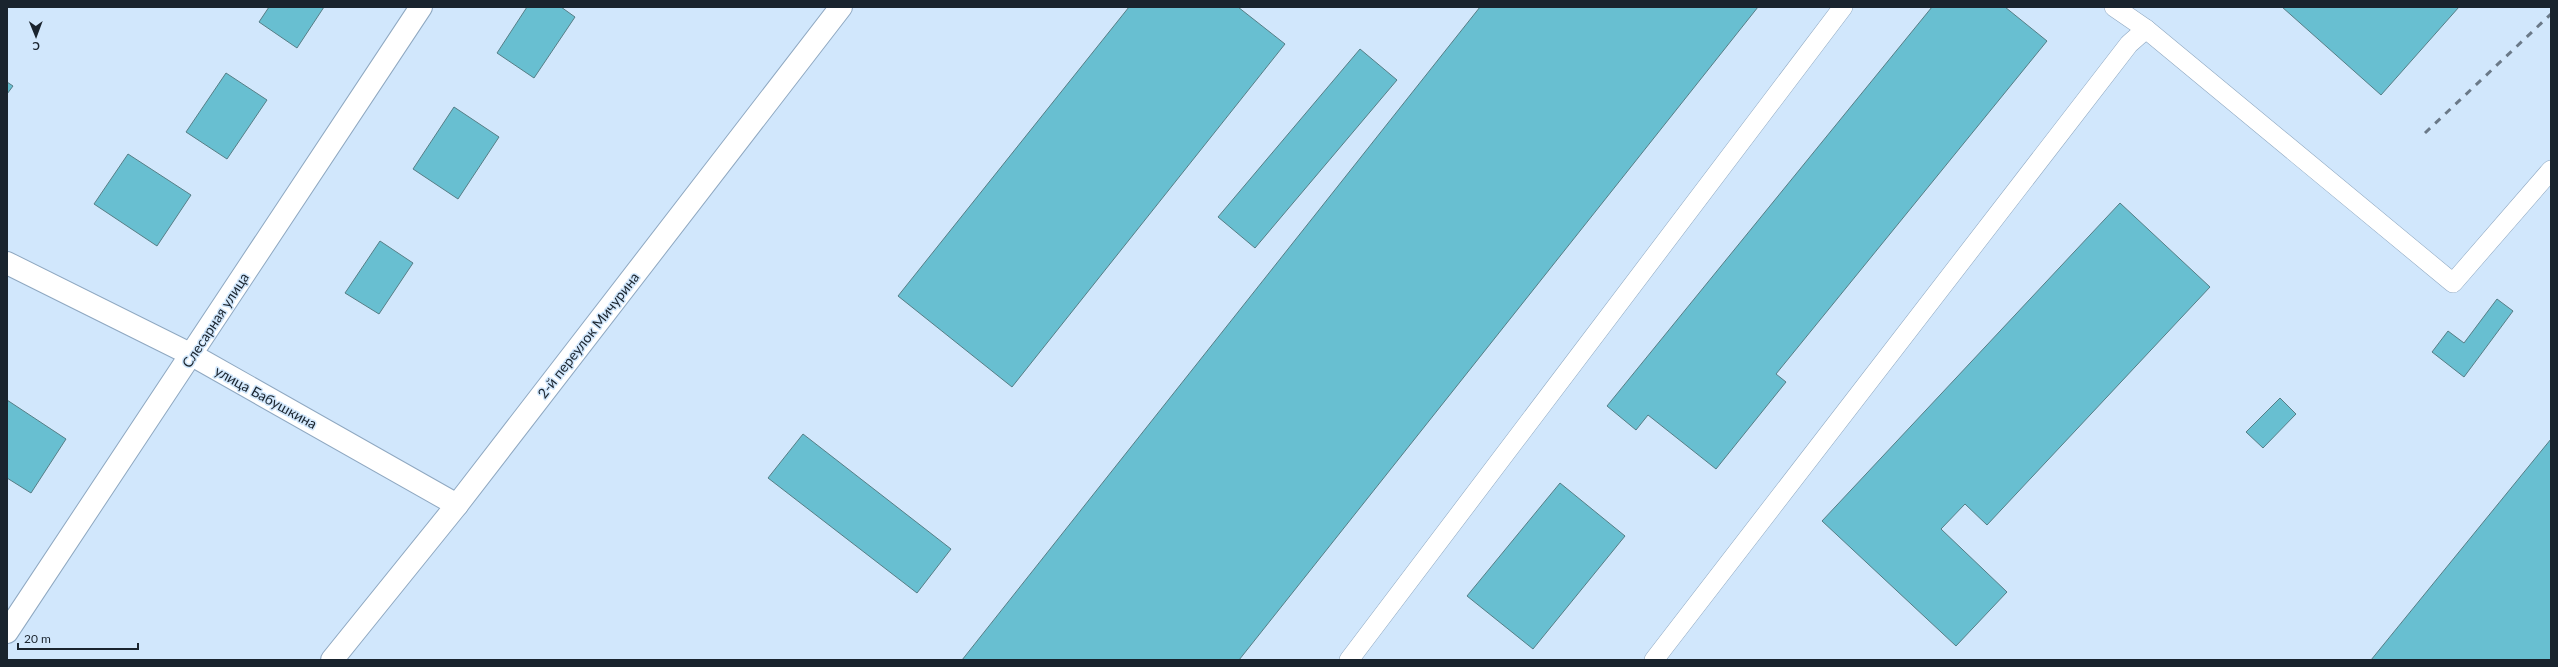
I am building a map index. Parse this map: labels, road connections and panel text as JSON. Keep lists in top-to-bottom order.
{
  "streets": {
    "street": ["Слесарная улица", "2-й переулок Мичурина", "улица Бабушкина"]
  },
  "crossings": [
    ["Слесарная улица", "улица Бабушкина"],
    ["2-й переулок Мичурина", "улица Бабушкина"]
  ],
  "scale_bar": "20 m",
  "north": "bottom"
}
